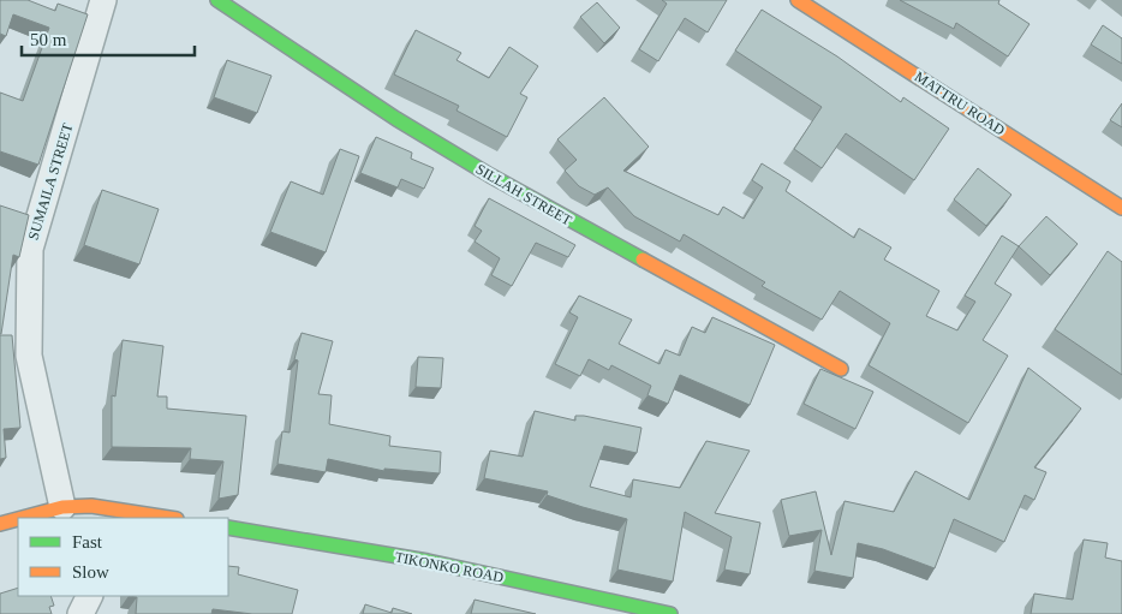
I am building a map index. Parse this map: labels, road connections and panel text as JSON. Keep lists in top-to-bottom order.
{
  "streets": {
    "street": [
      "MATTRU ROAD",
      "SUMAILA STREET",
      "SILLAH STREET",
      "TIKONKO ROAD"
    ]
  },
  "legend": ["Fast", "Slow"],
  "scale_bar": "50 m"
}
